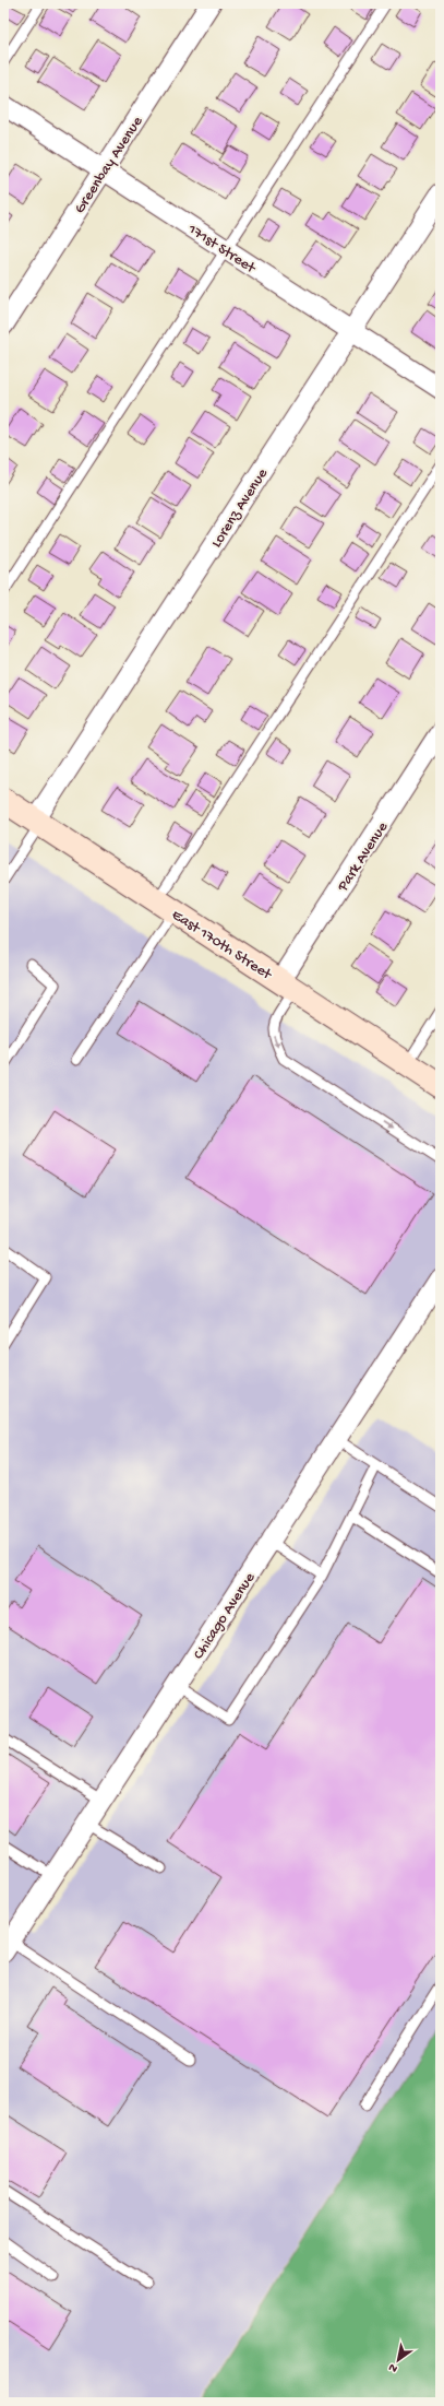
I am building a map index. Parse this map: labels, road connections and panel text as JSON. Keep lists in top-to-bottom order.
{
  "streets": {
    "street": [
      "Greenbay Avenue",
      "171st Street",
      "Lorenz Avenue",
      "Park Avenue",
      "East 170th Street",
      "Chicago Avenue"
    ]
  },
  "crossings": [
    ["Greenbay Avenue", "171st Street"],
    ["171st Street", "Lorenz Avenue"],
    ["Lorenz Avenue", "East 170th Street"],
    ["Park Avenue", "East 170th Street"]
  ],
  "north": "bottom left"
}
